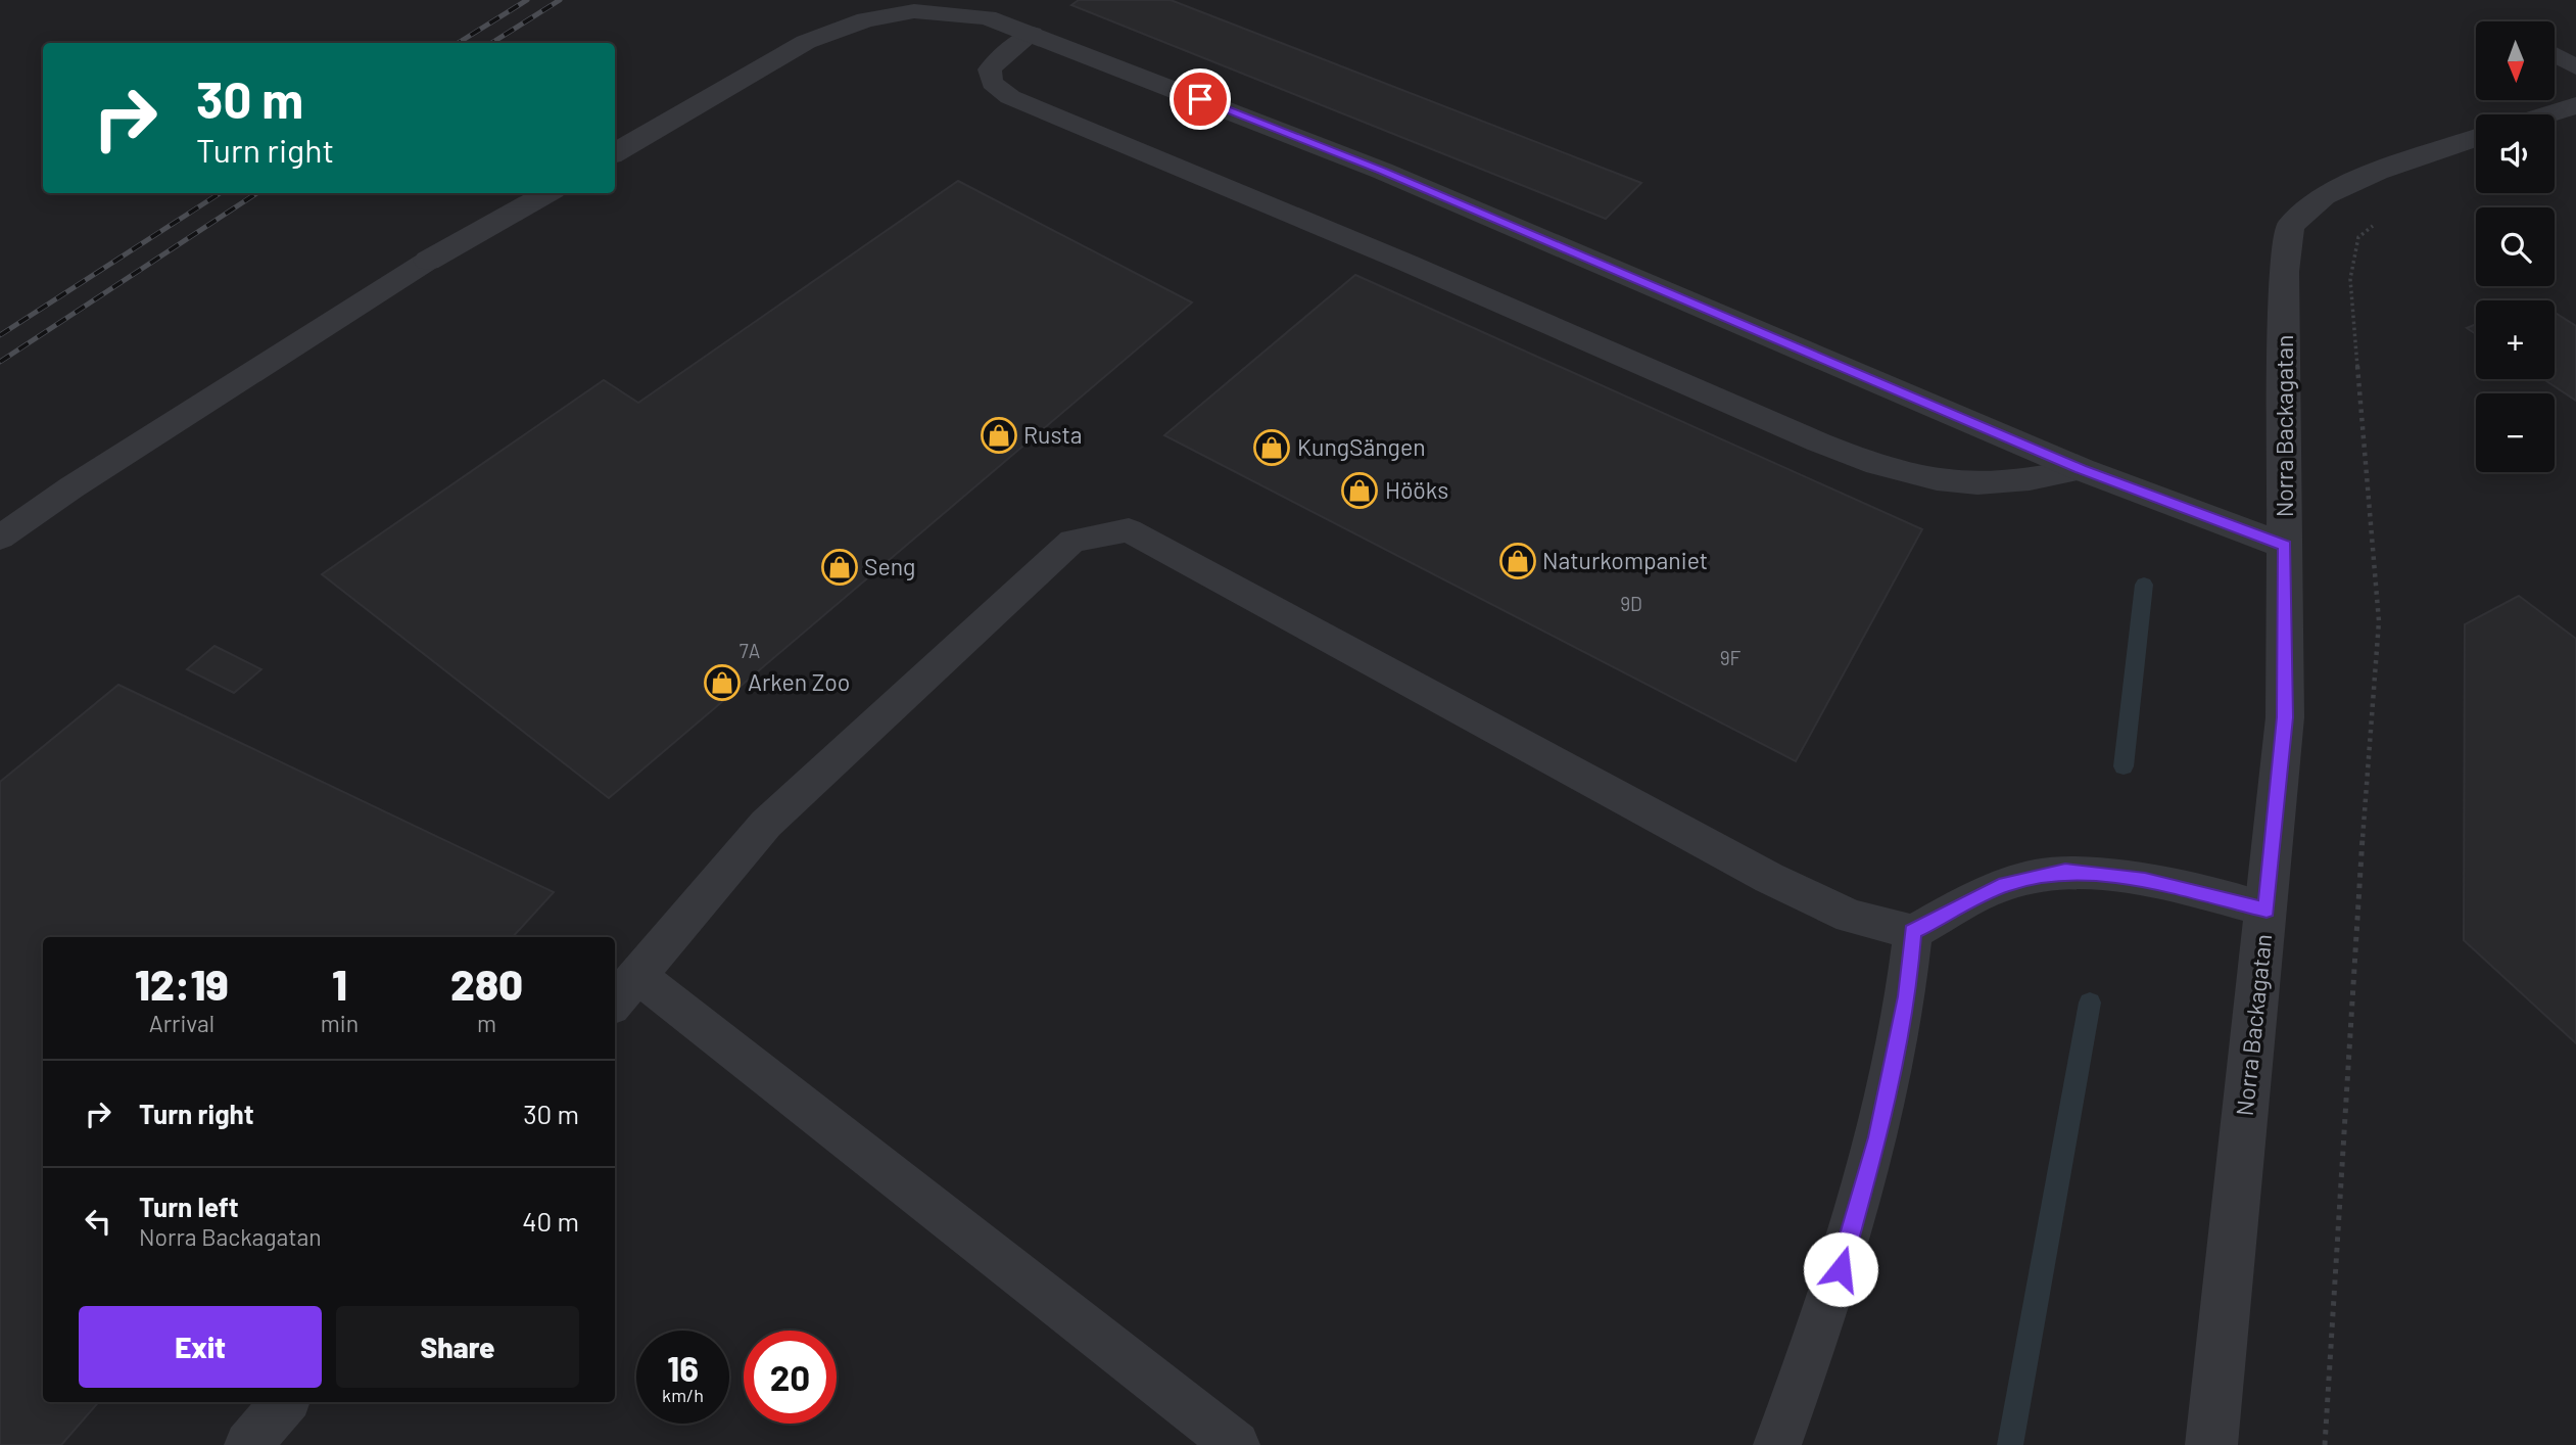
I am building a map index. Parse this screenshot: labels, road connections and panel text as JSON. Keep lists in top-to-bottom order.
{
  "streets": {
    "street": ["Norra Backagatan"]
  },
  "places": {
    "shop": [
      "Rusta",
      "KungSängen",
      "Hööks",
      "Naturkompaniet",
      "Seng",
      "Arken Zoo"
    ]
  },
  "house_numbers": ["9D", "7A", "9F"],
  "north": "bottom",
  "page": {
    "map_buttons": ["+", "−"],
    "turn": ["30 m", "Turn right"],
    "eta": [
      "12:19",
      "Arrival",
      "1",
      "min",
      "280",
      "m"
    ],
    "list": [
      {
        "name": "Turn right",
        "value": "30 m"
      },
      {
        "name": "Turn left",
        "note": "Norra Backagatan",
        "value": "40 m"
      }
    ],
    "buttons": ["Exit", "Share"],
    "speed": "16 km/h",
    "limit": "20"
  }
}
